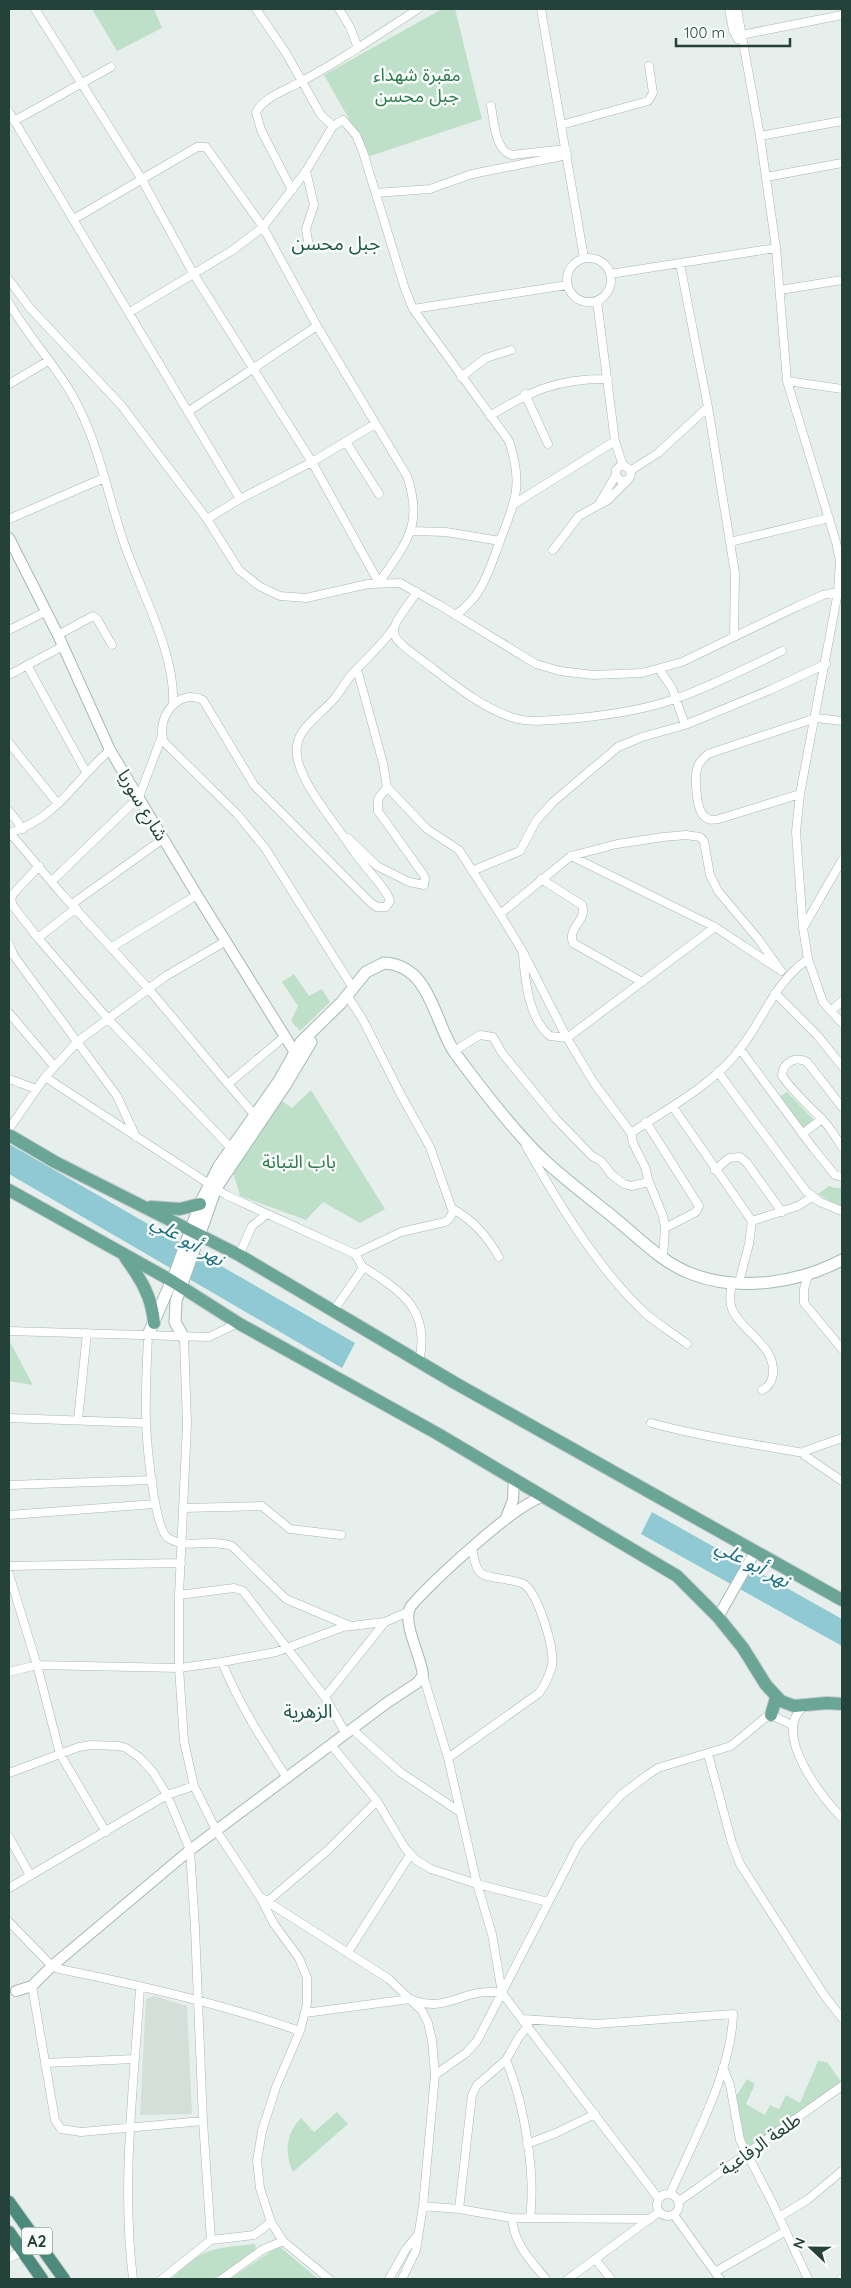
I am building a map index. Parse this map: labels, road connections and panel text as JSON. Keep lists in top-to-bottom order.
{
  "streets": {
    "highway": ["A2"],
    "street": ["شارع سوريا", "طلعة الرفاعية"]
  },
  "districts": ["جبل محسن", "الزهرية"],
  "water": ["نهر أبو علي"],
  "parks": ["مقبرة شهداء جبل محسن", "باب التبانة"],
  "scale_bar": "100 m",
  "north": "left"
}
